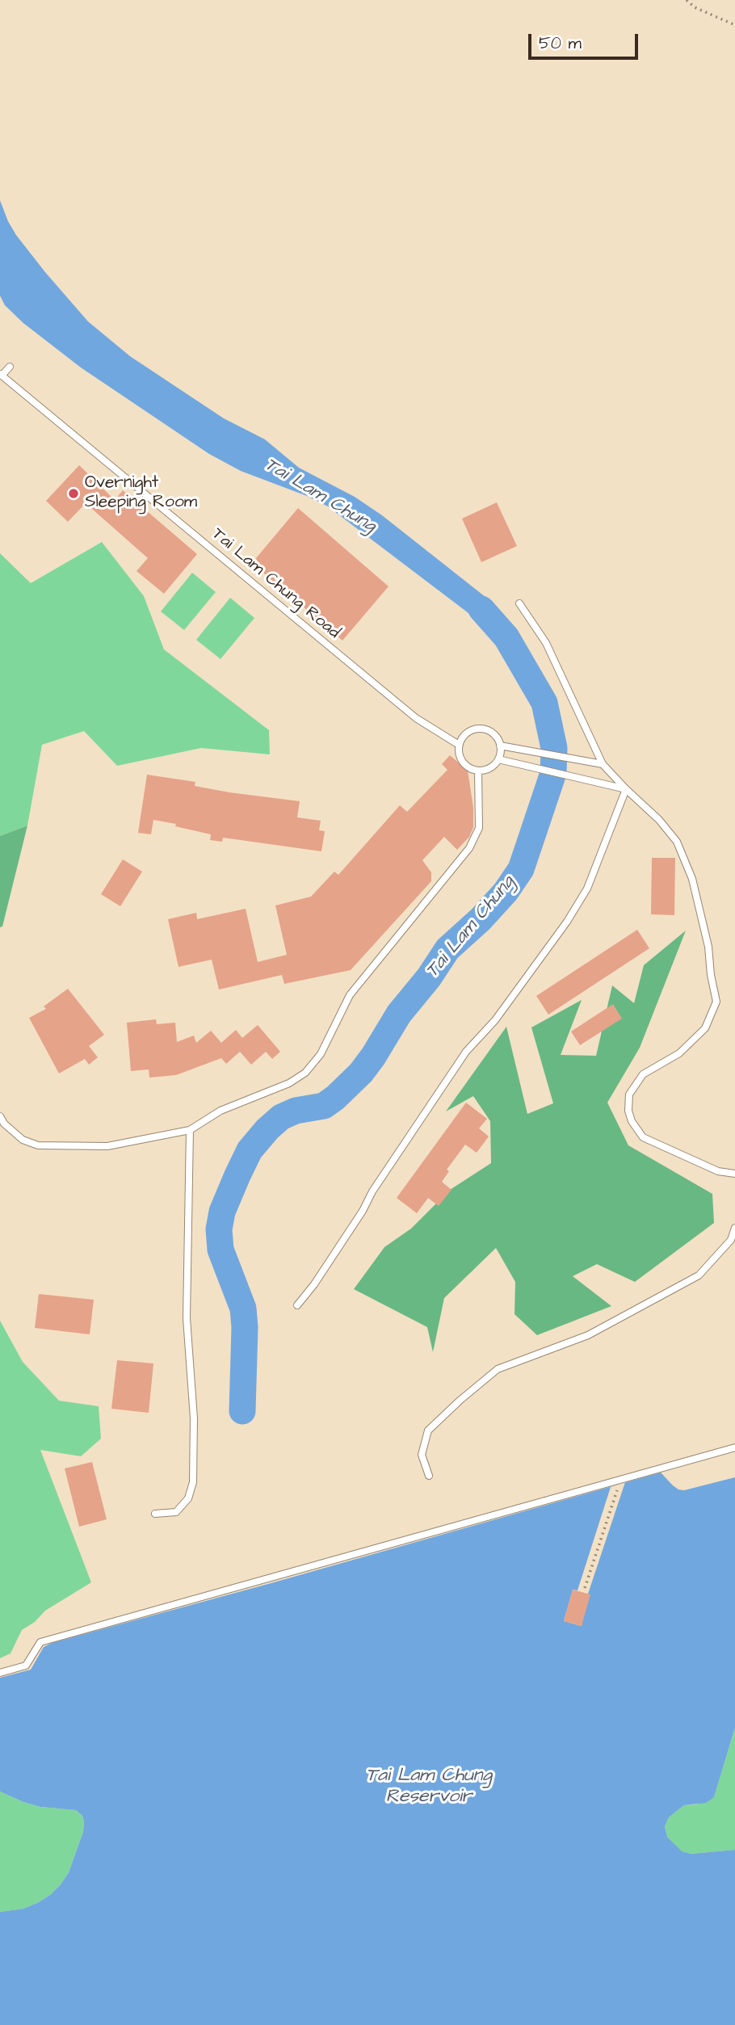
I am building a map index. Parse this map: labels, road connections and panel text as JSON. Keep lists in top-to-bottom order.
{
  "streets": {
    "lane": ["Tai Lam Chung Road"]
  },
  "water": ["Tai Lam Chung", "Tai Lam Chung Reservoir"],
  "places": ["Overnight Sleeping Room"],
  "scale_bar": "50 m"
}
